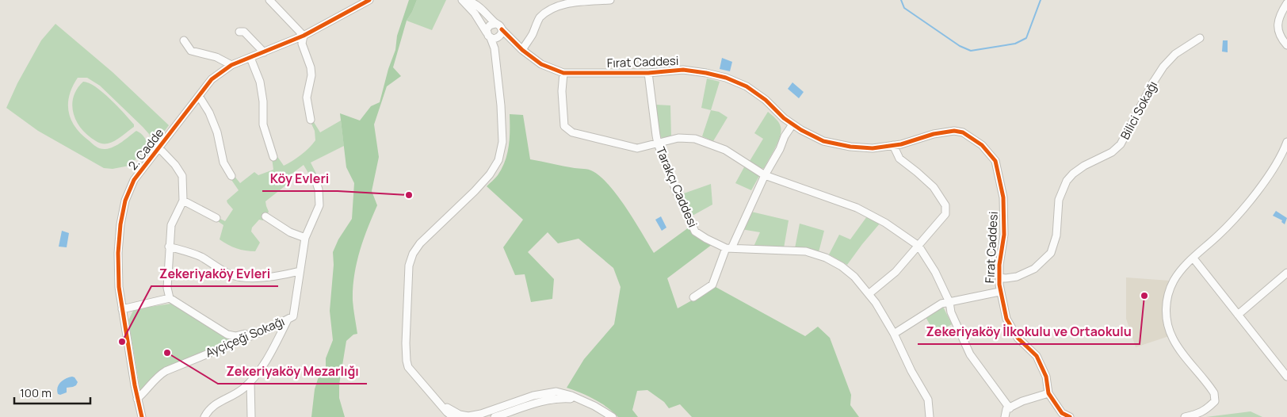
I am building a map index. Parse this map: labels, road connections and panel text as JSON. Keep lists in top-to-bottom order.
{
  "streets": {
    "street": [
      "Fırat Caddesi",
      "Bilici Sokağı",
      "2. Cadde",
      "Tarakçı Caddesi",
      "Ayçiçeği Sokağı"
    ]
  },
  "crossings": [
    ["Fırat Caddesi", "Bilici Sokağı"],
    ["Fırat Caddesi", "Tarakçı Caddesi"],
    ["2. Cadde", "Ayçiçeği Sokağı"]
  ],
  "places": [
    "Köy Evleri",
    "Zekeriyaköy İlkokulu ve Ortaokulu",
    "Zekeriyaköy Evleri",
    "Zekeriyaköy Mezarlığı"
  ],
  "scale_bar": "100 m"
}
